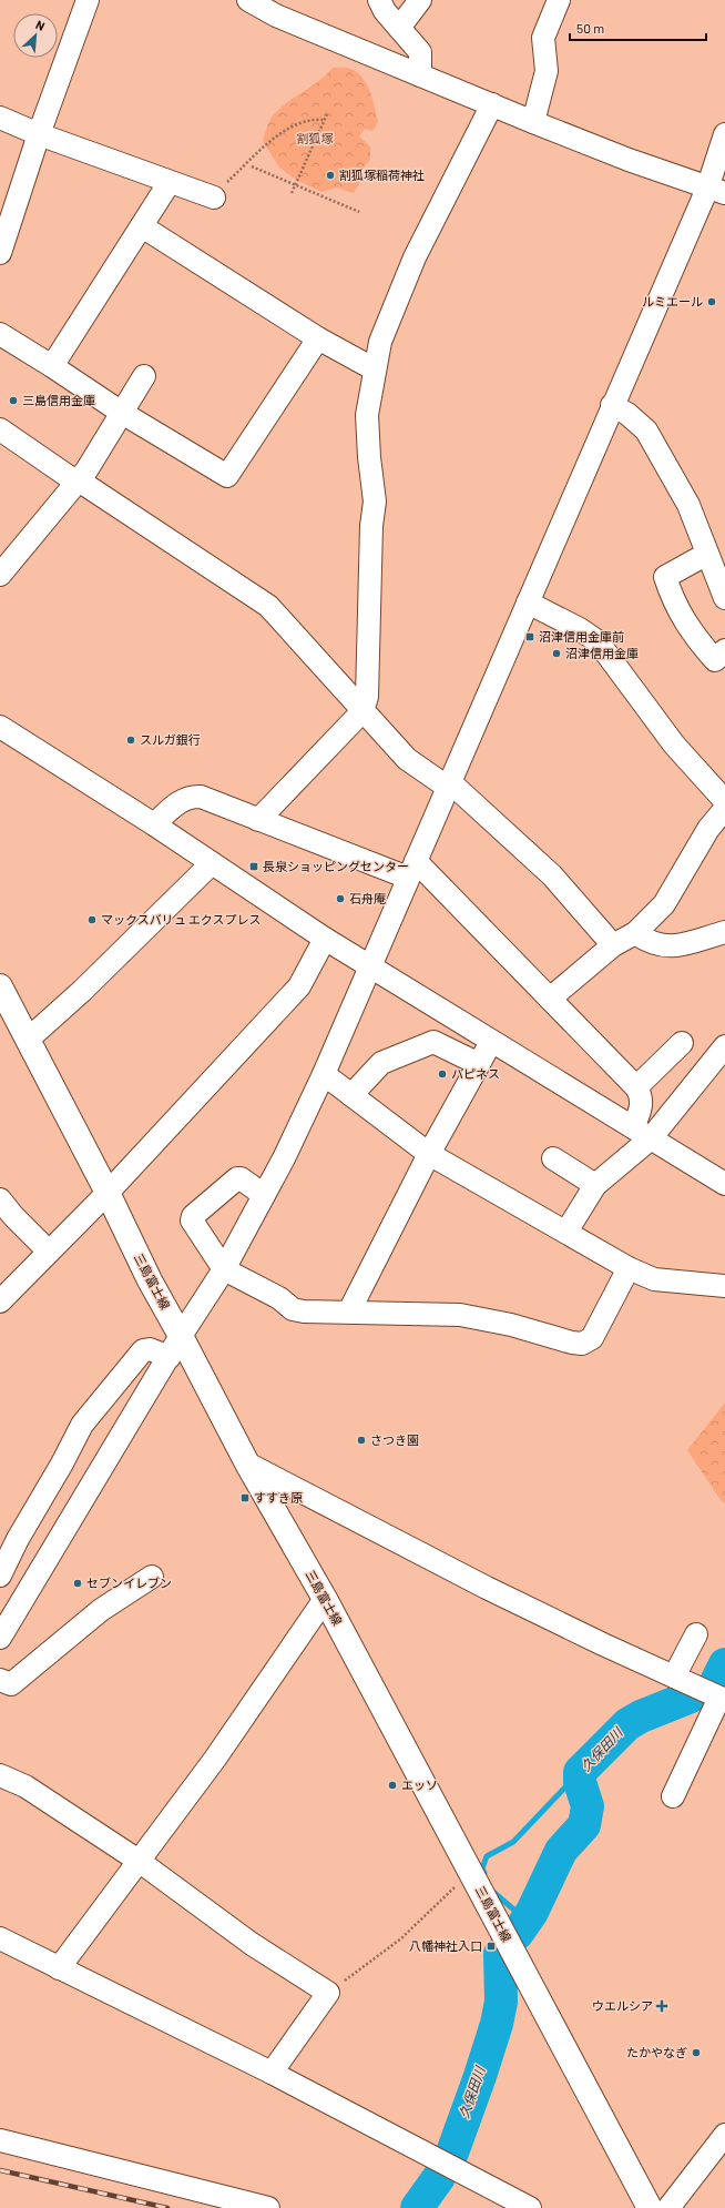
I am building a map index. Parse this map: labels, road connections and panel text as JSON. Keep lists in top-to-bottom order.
{
  "streets": {
    "main road": ["三島富士線"]
  },
  "water": ["久保田川"],
  "parks": ["割狐塚"],
  "places": {
    "other": [
      "割狐塚稲荷神社",
      "ルミエール",
      "三島信用金庫",
      "沼津信用金庫",
      "スルガ銀行",
      "石舟庵",
      "マックスバリュ エクスプレス",
      "ハピネス",
      "さつき園",
      "セブンイレブン",
      "エッソ",
      "たかやなぎ"
    ],
    "transit": [
      "沼津信用金庫前",
      "長泉ショッピングセンター",
      "すすき原",
      "八幡神社入口"
    ],
    "health": ["ウエルシア"]
  },
  "scale_bar": "50 m",
  "north": "top right"
}
